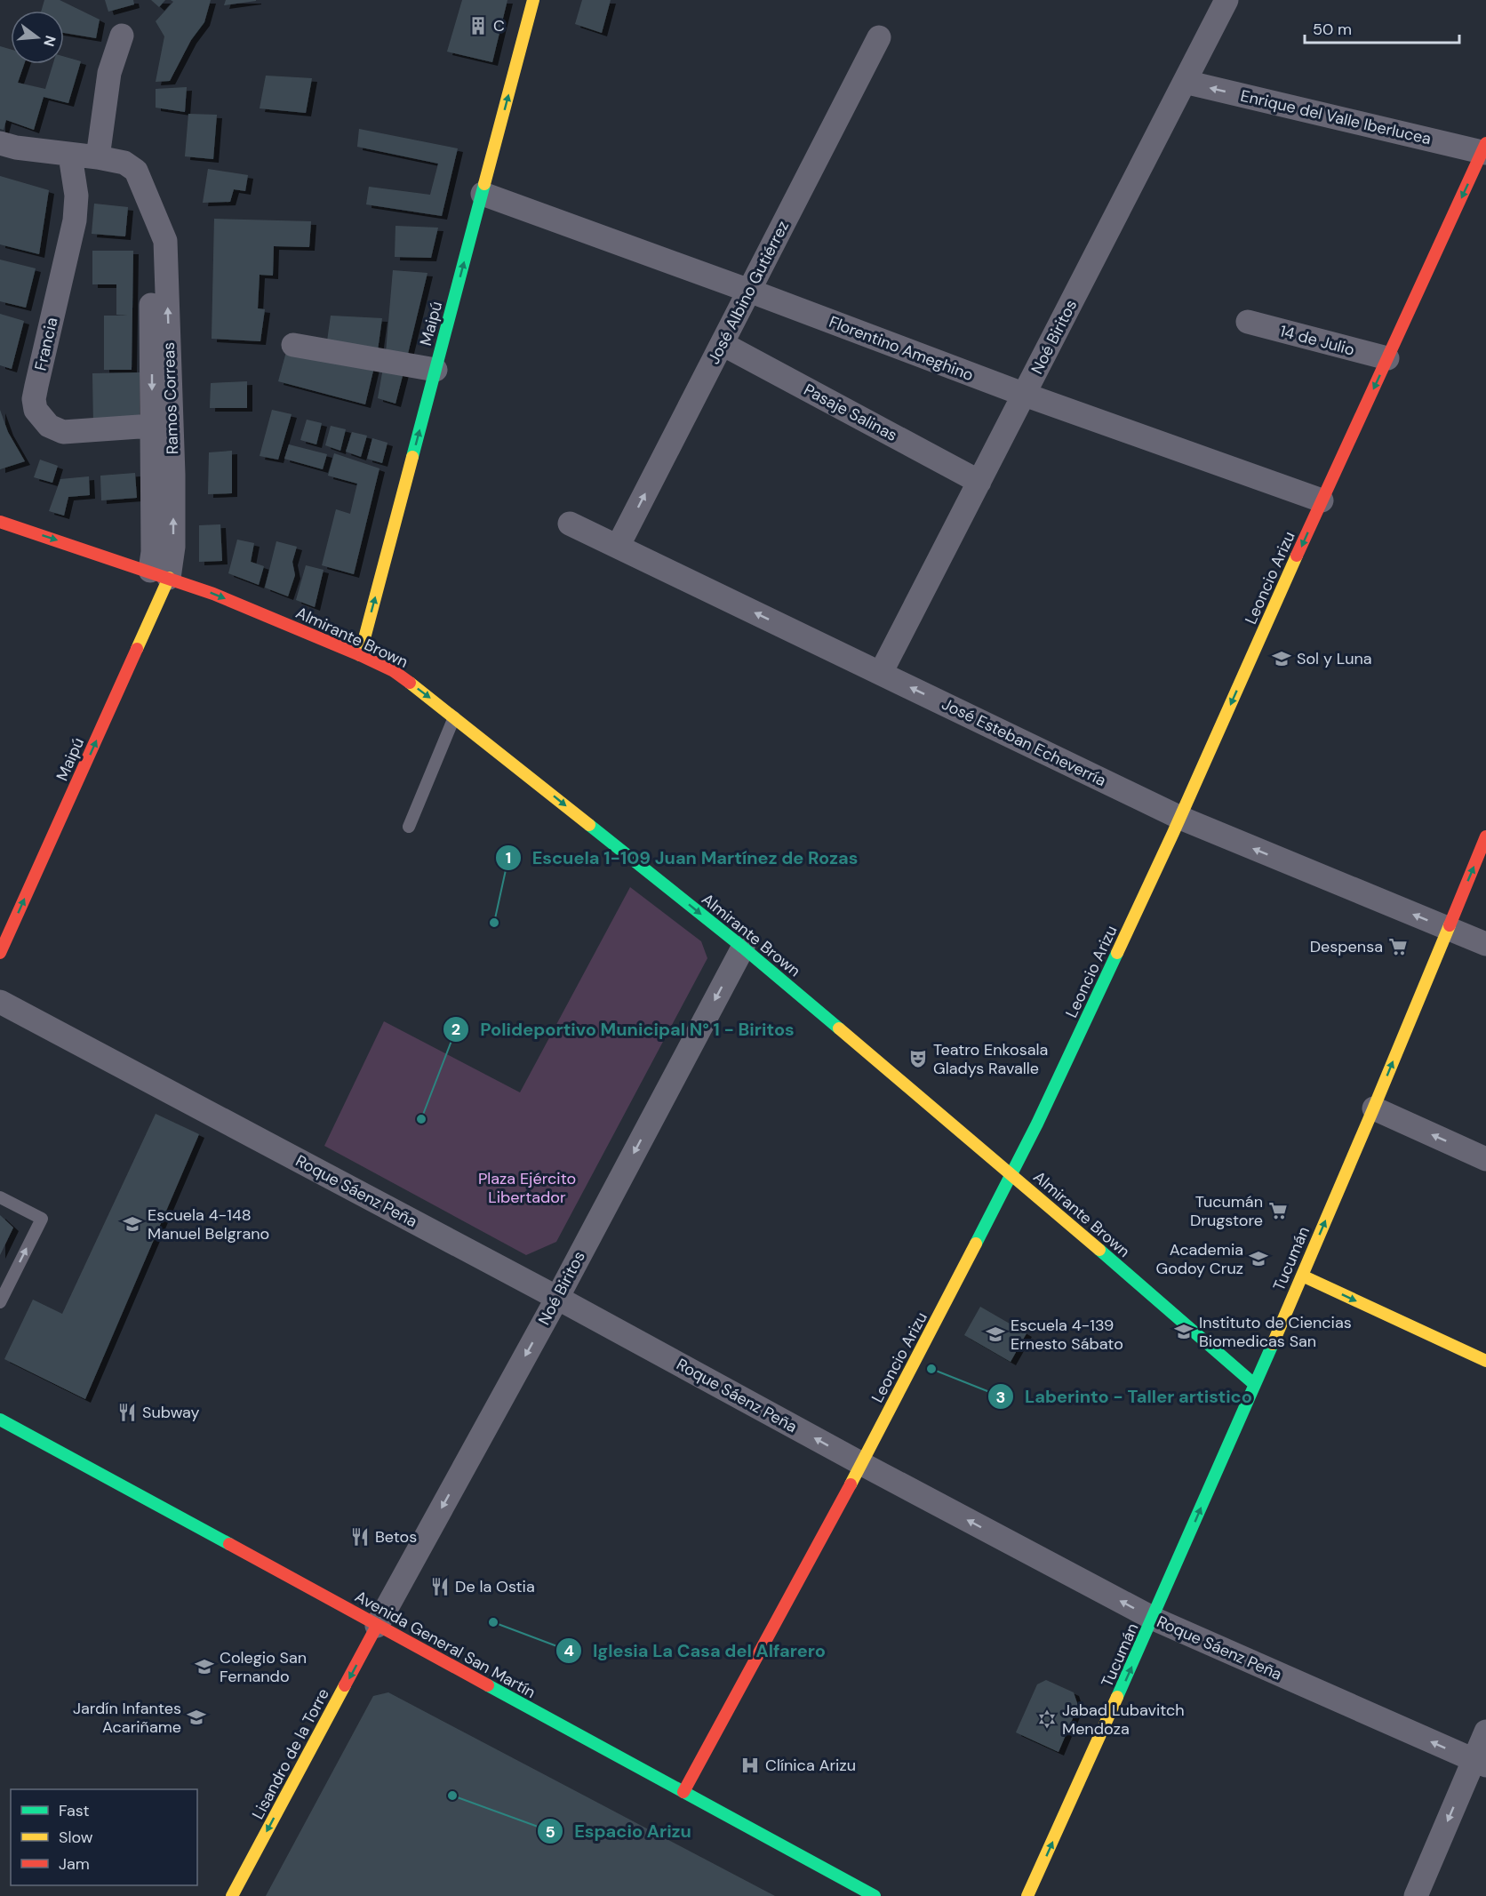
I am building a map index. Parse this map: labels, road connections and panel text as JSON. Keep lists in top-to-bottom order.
{
  "streets": {
    "street": [
      "Enrique del Valle Iberlucea",
      "José Albino Gutiérrez",
      "Maipú",
      "Noé Biritos",
      "14 de Julio",
      "Francia",
      "Florentino Ameghino",
      "Ramos Correas",
      "Pasaje Salinas",
      "Leoncio Arizu",
      "Almirante Brown",
      "José Esteban Echeverría",
      "Roque Sáenz Peña",
      "Tucumán",
      "Avenida General San Martín",
      "Lisandro de la Torre"
    ]
  },
  "crossings": [
    ["Enrique del Valle Iberlucea", "Noé Biritos"],
    ["Enrique del Valle Iberlucea", "Leoncio Arizu"],
    ["José Albino Gutiérrez", "Florentino Ameghino"],
    ["José Albino Gutiérrez", "Pasaje Salinas"],
    ["José Albino Gutiérrez", "José Esteban Echeverría"],
    ["Maipú", "Florentino Ameghino"],
    ["Maipú", "Ramos Correas"],
    ["Maipú", "Almirante Brown"],
    ["Noé Biritos", "Florentino Ameghino"],
    ["Noé Biritos", "Pasaje Salinas"],
    ["Noé Biritos", "Almirante Brown"],
    ["Noé Biritos", "José Esteban Echeverría"],
    ["Noé Biritos", "Roque Sáenz Peña"],
    ["Noé Biritos", "Avenida General San Martín"],
    ["Noé Biritos", "Lisandro de la Torre"],
    ["14 de Julio", "Leoncio Arizu"],
    ["Francia", "Ramos Correas"],
    ["Florentino Ameghino", "Leoncio Arizu"],
    ["Ramos Correas", "Almirante Brown"],
    ["Leoncio Arizu", "Almirante Brown"],
    ["Leoncio Arizu", "José Esteban Echeverría"],
    ["Leoncio Arizu", "Roque Sáenz Peña"],
    ["Leoncio Arizu", "Avenida General San Martín"],
    ["Almirante Brown", "Tucumán"],
    ["José Esteban Echeverría", "Tucumán"],
    ["Roque Sáenz Peña", "Tucumán"],
    ["Avenida General San Martín", "Lisandro de la Torre"]
  ],
  "one_way": [
    "Enrique del Valle Iberlucea",
    "José Albino Gutiérrez",
    "Maipú",
    "Noé Biritos",
    "Leoncio Arizu",
    "Almirante Brown",
    "José Esteban Echeverría",
    "Roque Sáenz Peña",
    "Tucumán",
    "Lisandro de la Torre"
  ],
  "parks": ["Plaza Ejército Libertador"],
  "places": {
    "building": ["C"],
    "school or university": [
      "Sol y Luna",
      "Escuela 4-148 Manuel Belgrano",
      "Academia Godoy Cruz",
      "Instituto de Ciencias Biomedicas San",
      "Escuela 4-139 Ernesto Sábato",
      "Colegio San Fernando",
      "Jardín Infantes Acariñame"
    ],
    "other": [
      "Escuela 1-109 Juan Martínez de Rozas",
      "Polideportivo Municipal N° 1 - Biritos",
      "Laberinto - Taller artistico",
      "Iglesia La Casa del Alfarero",
      "Espacio Arizu"
    ],
    "supermarket": ["Despensa", "Tucumán Drugstore"],
    "theatre": ["Teatro Enkosala Gladys Ravalle"],
    "restaurant": ["Subway", "Betos", "De la Ostia"],
    "synagogue": ["Jabad Lubavitch Mendoza"],
    "hospital": ["Clínica Arizu"]
  },
  "legend": ["Fast", "Slow", "Jam"],
  "scale_bar": "50 m",
  "north": "right"
}
